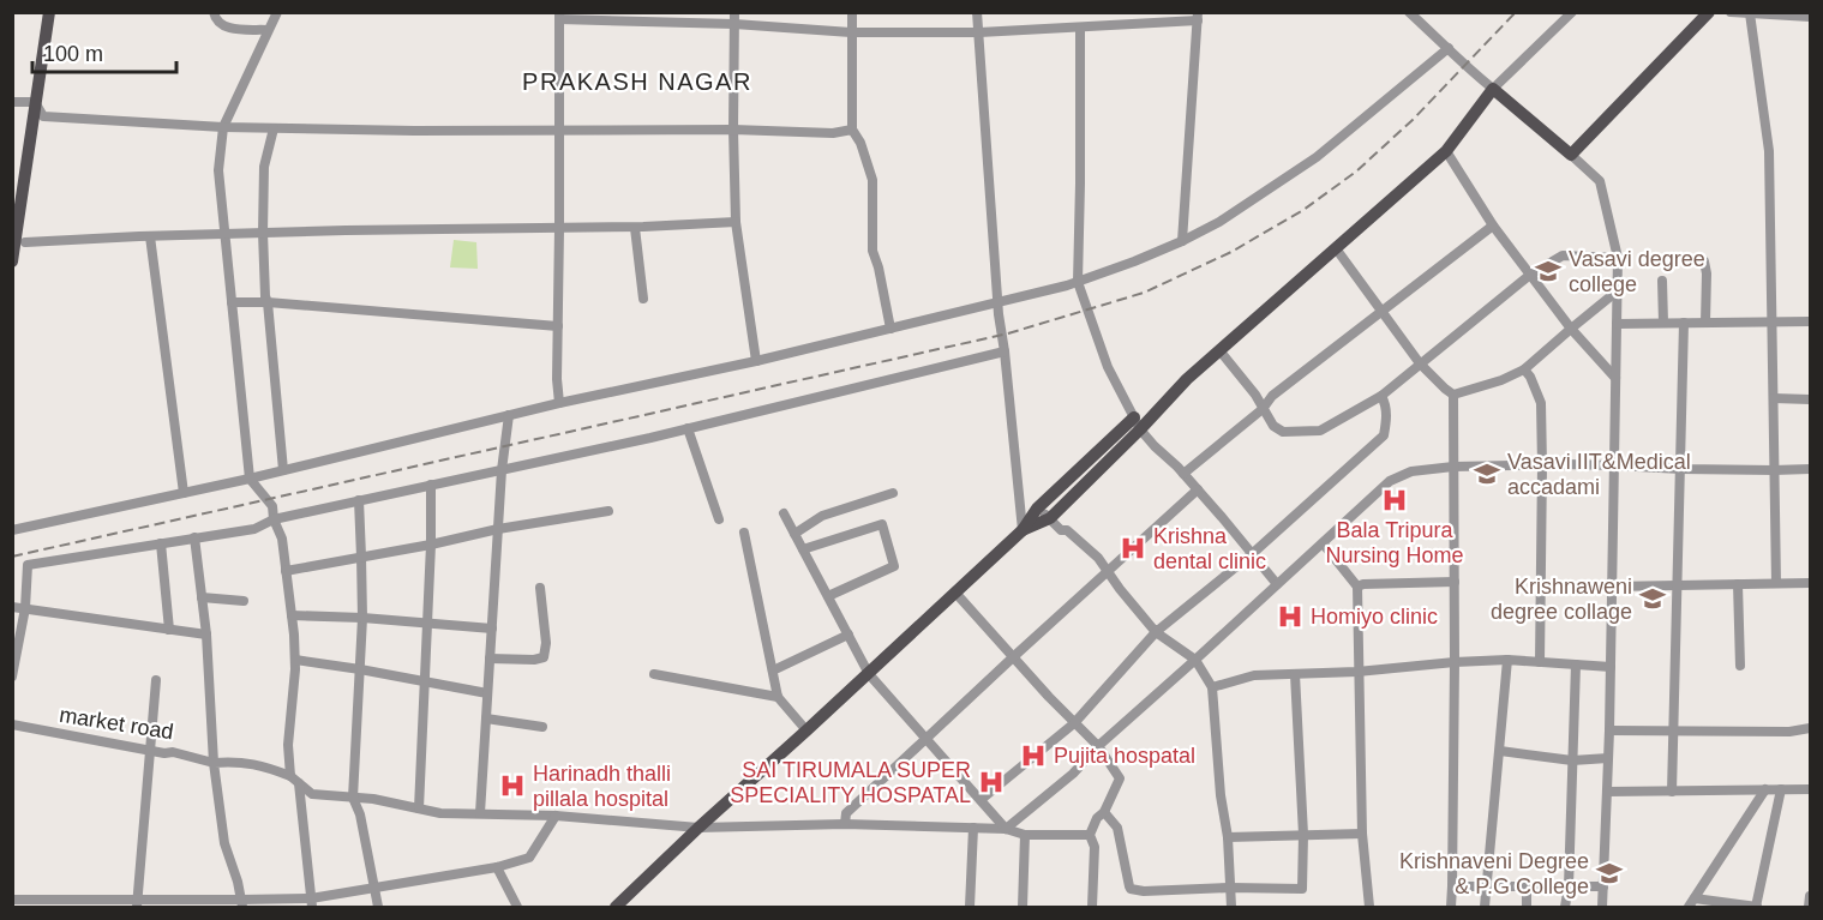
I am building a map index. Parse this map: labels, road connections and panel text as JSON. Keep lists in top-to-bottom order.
{
  "streets": {
    "street": ["market road"]
  },
  "districts": ["PRAKASH NAGAR"],
  "places": {
    "school or university": [
      "Vasavi degree college",
      "Vasavi IIT&Medical accadami",
      "Krishnaweni degree collage",
      "Krishnaveni Degree & P.G College"
    ],
    "hospital": [
      "Bala Tripura Nursing Home",
      "Krishna dental clinic",
      "Homiyo clinic",
      "Pujita hospatal",
      "SAI TIRUMALA SUPER SPECIALITY HOSPATAL",
      "Harinadh thalli pillala hospital"
    ]
  },
  "scale_bar": "100 m"
}
